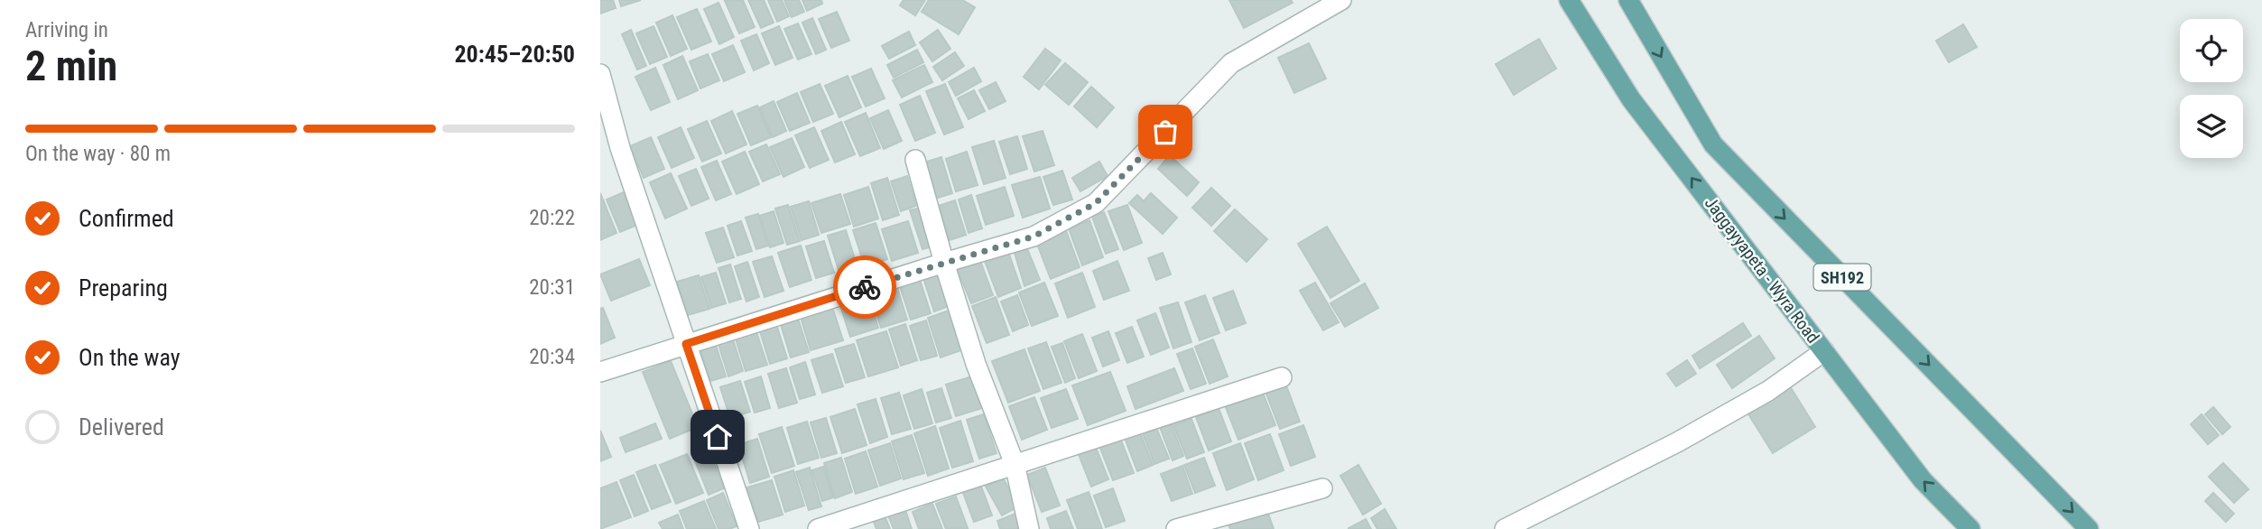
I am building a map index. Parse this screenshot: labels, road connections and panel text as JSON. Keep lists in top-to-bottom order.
{
  "streets": {
    "main road": ["Jaggayyapeta - Wyra Road", "SH192"]
  },
  "page": {
    "heading": ["2 min", "Arriving in", "20:45–20:50"],
    "bar": "On the way · 80 m",
    "list": [
      ["Confirmed", "20:22"],
      ["Preparing", "20:31"],
      ["On the way", "20:34"],
      "Delivered"
    ]
  }
}
